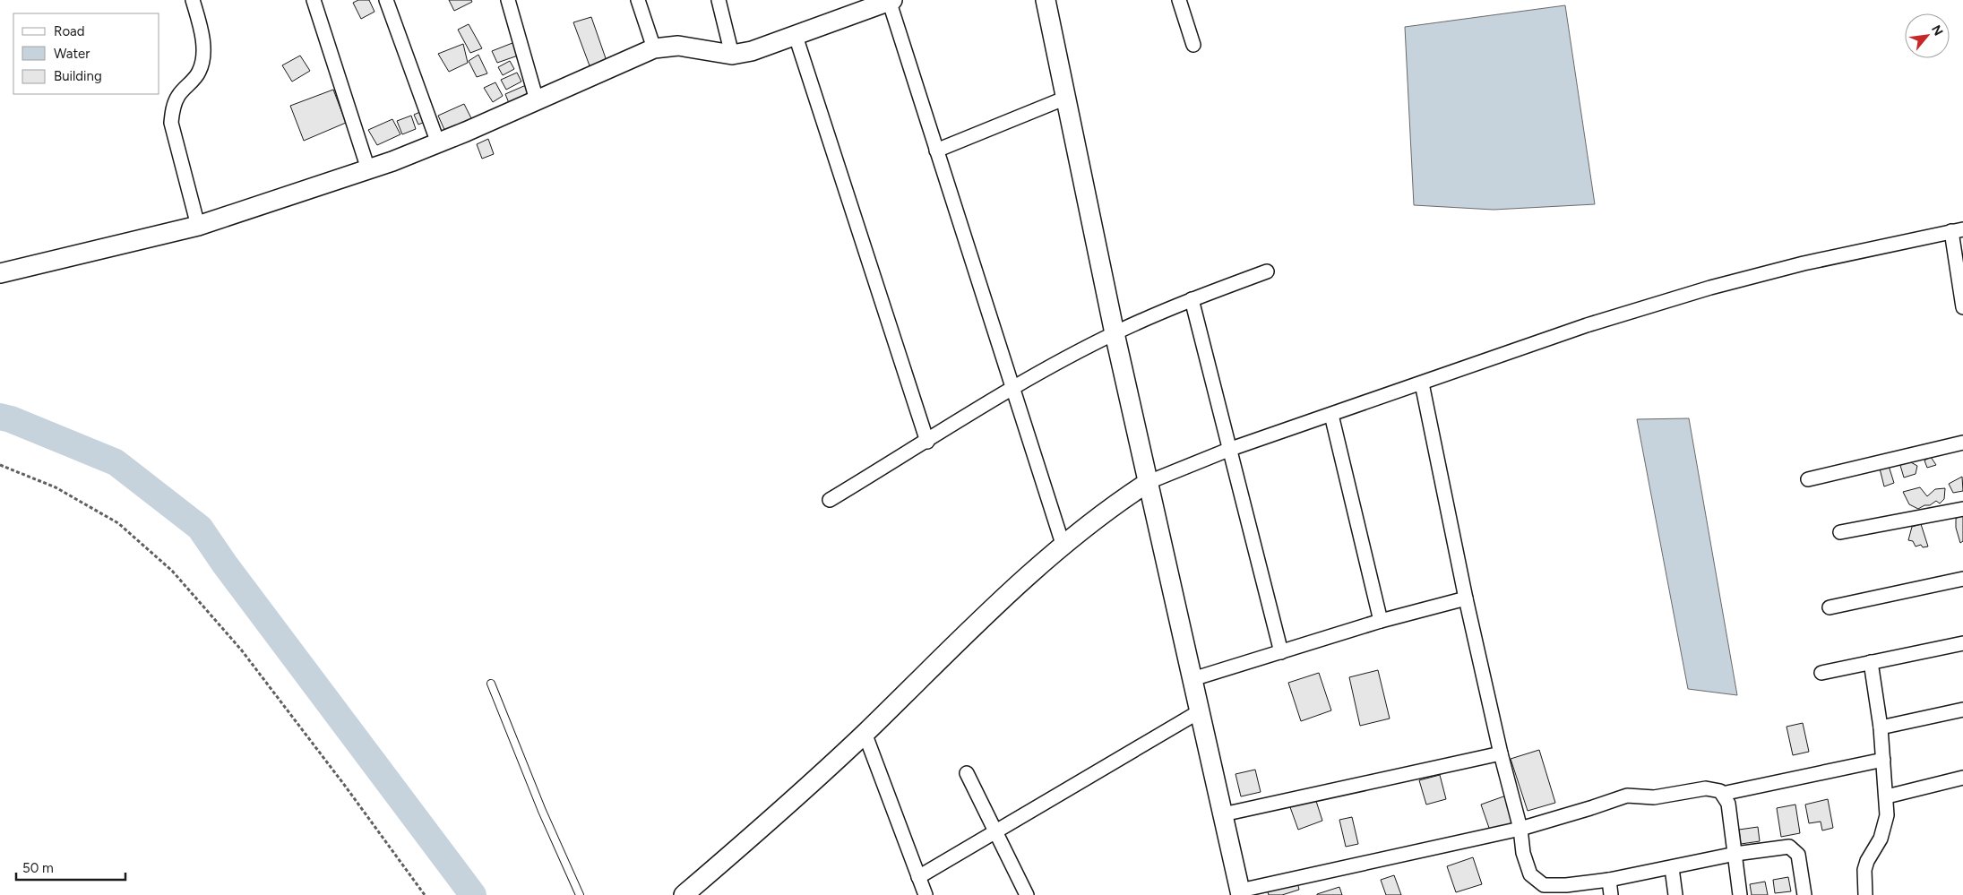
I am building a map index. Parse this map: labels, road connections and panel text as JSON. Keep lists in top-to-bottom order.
{
  "legend": ["Road", "Water", "Building"],
  "scale_bar": "50 m",
  "north": "top right"
}
